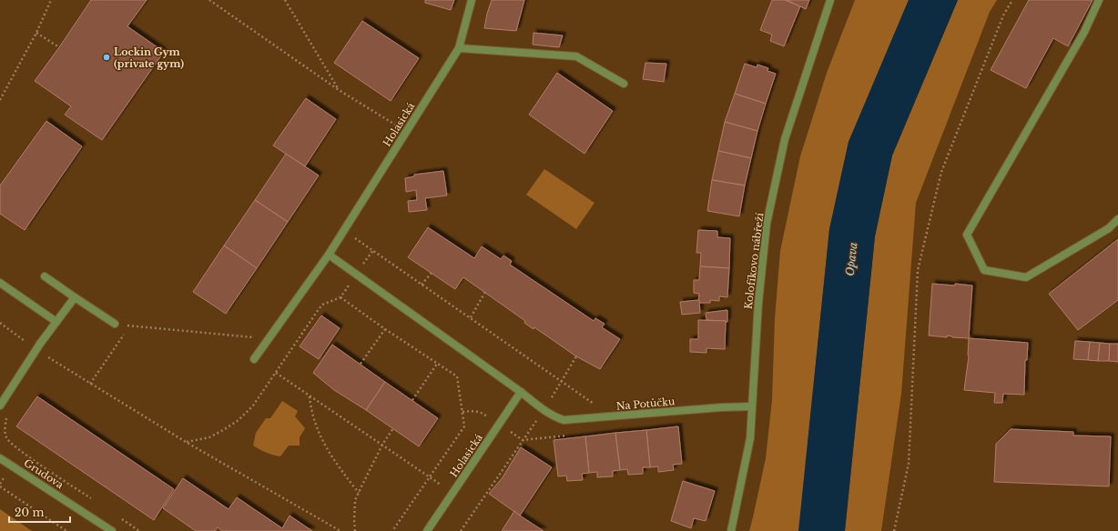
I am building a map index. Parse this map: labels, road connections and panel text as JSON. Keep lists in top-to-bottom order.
{
  "streets": {
    "street": [
      "Holasická",
      "Kolofíkovo nábřeží",
      "Na Potůčku",
      "Grudova"
    ]
  },
  "crossings": [
    ["Kolofíkovo nábřeží", "Na Potůčku"]
  ],
  "water": ["Opava"],
  "places": ["Lockin Gym (private gym)"],
  "scale_bar": "20 m"
}
